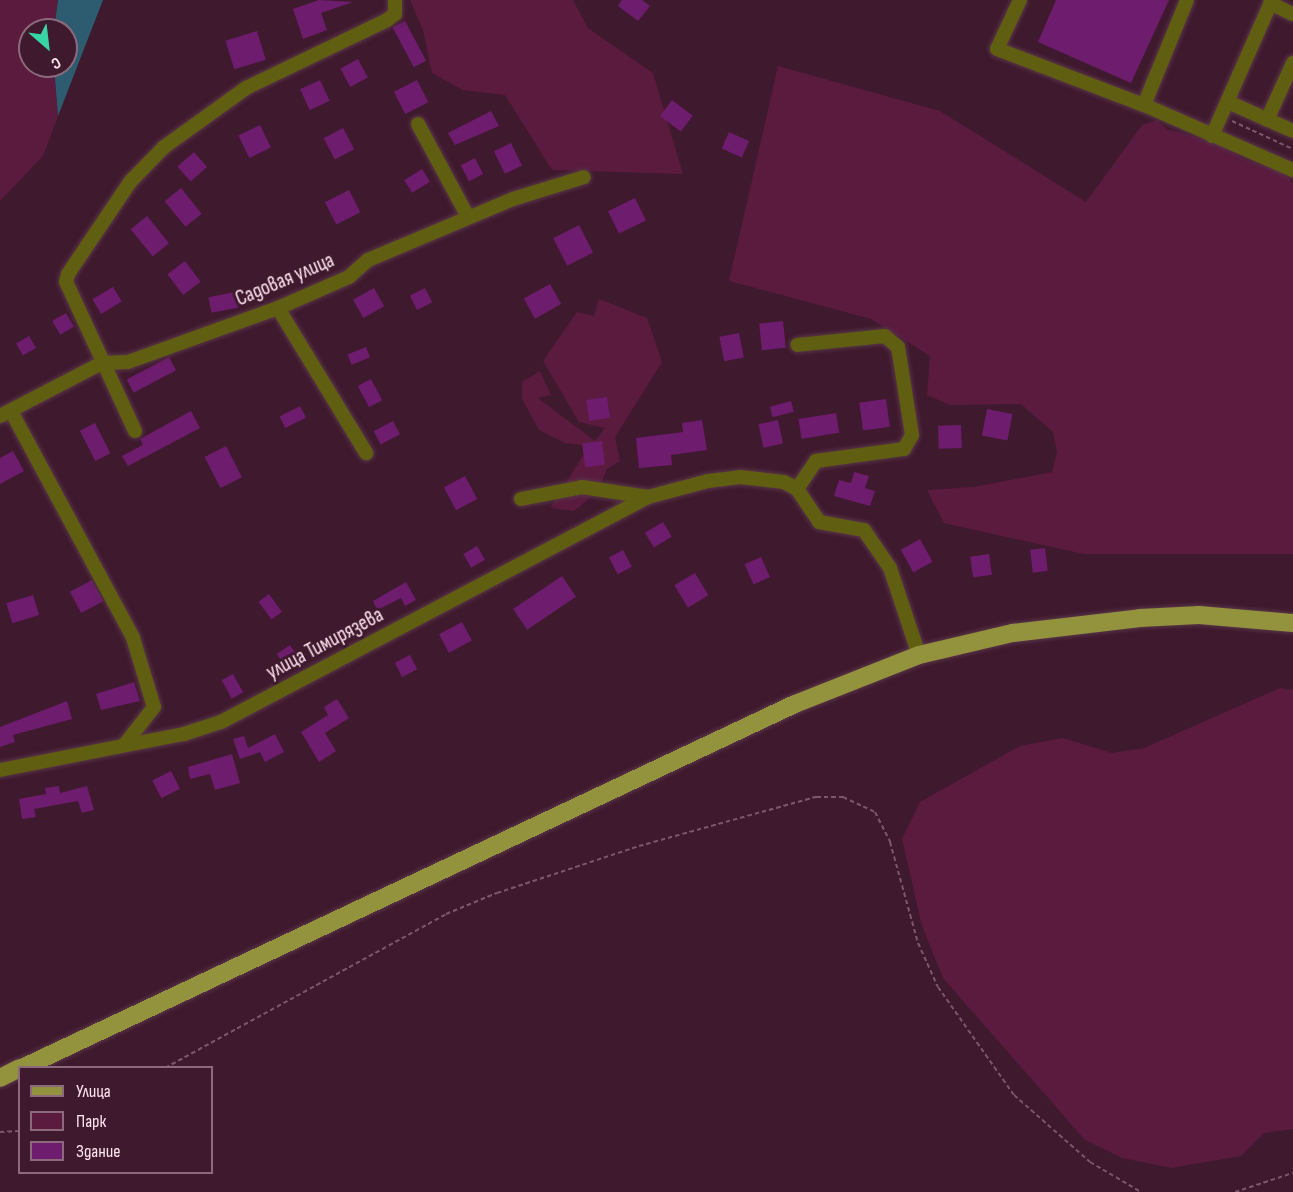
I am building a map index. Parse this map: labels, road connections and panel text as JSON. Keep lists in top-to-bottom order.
{
  "streets": {
    "street": ["Садовая улица", "улица Тимирязева"]
  },
  "legend": ["Улица", "Парк", "Здание"],
  "north": "bottom right"
}
